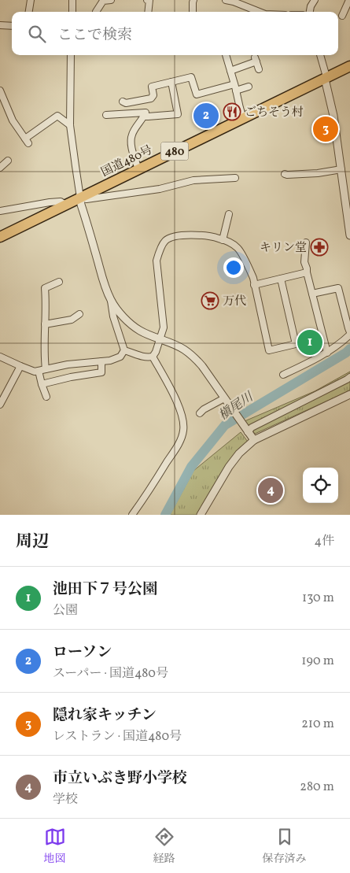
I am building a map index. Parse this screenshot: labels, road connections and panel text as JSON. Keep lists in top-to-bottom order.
{
  "streets": {
    "highway": ["480", "国道480号"]
  },
  "water": ["槇尾川"],
  "places": {
    "restaurant": ["ごちそう村"],
    "pharmacy": ["キリン堂"],
    "supermarket": ["万代"]
  },
  "page": {
    "search": "ここで検索",
    "pins": [
      "2",
      "3",
      "1",
      "4"
    ],
    "heading": ["周辺", "4件"],
    "list": [
      {
        "mark": "1",
        "name": "池田下７号公園",
        "note": "公園",
        "value": "130 m"
      },
      {
        "mark": "2",
        "name": "ローソン",
        "note": "スーパー · 国道480号",
        "value": "190 m"
      },
      {
        "mark": "3",
        "name": "隠れ家キッチン",
        "note": "レストラン · 国道480号",
        "value": "210 m"
      },
      {
        "mark": "4",
        "name": "市立いぶき野小学校",
        "note": "学校",
        "value": "280 m"
      }
    ],
    "nav": ["地図", "経路", "保存済み"]
  }
}
